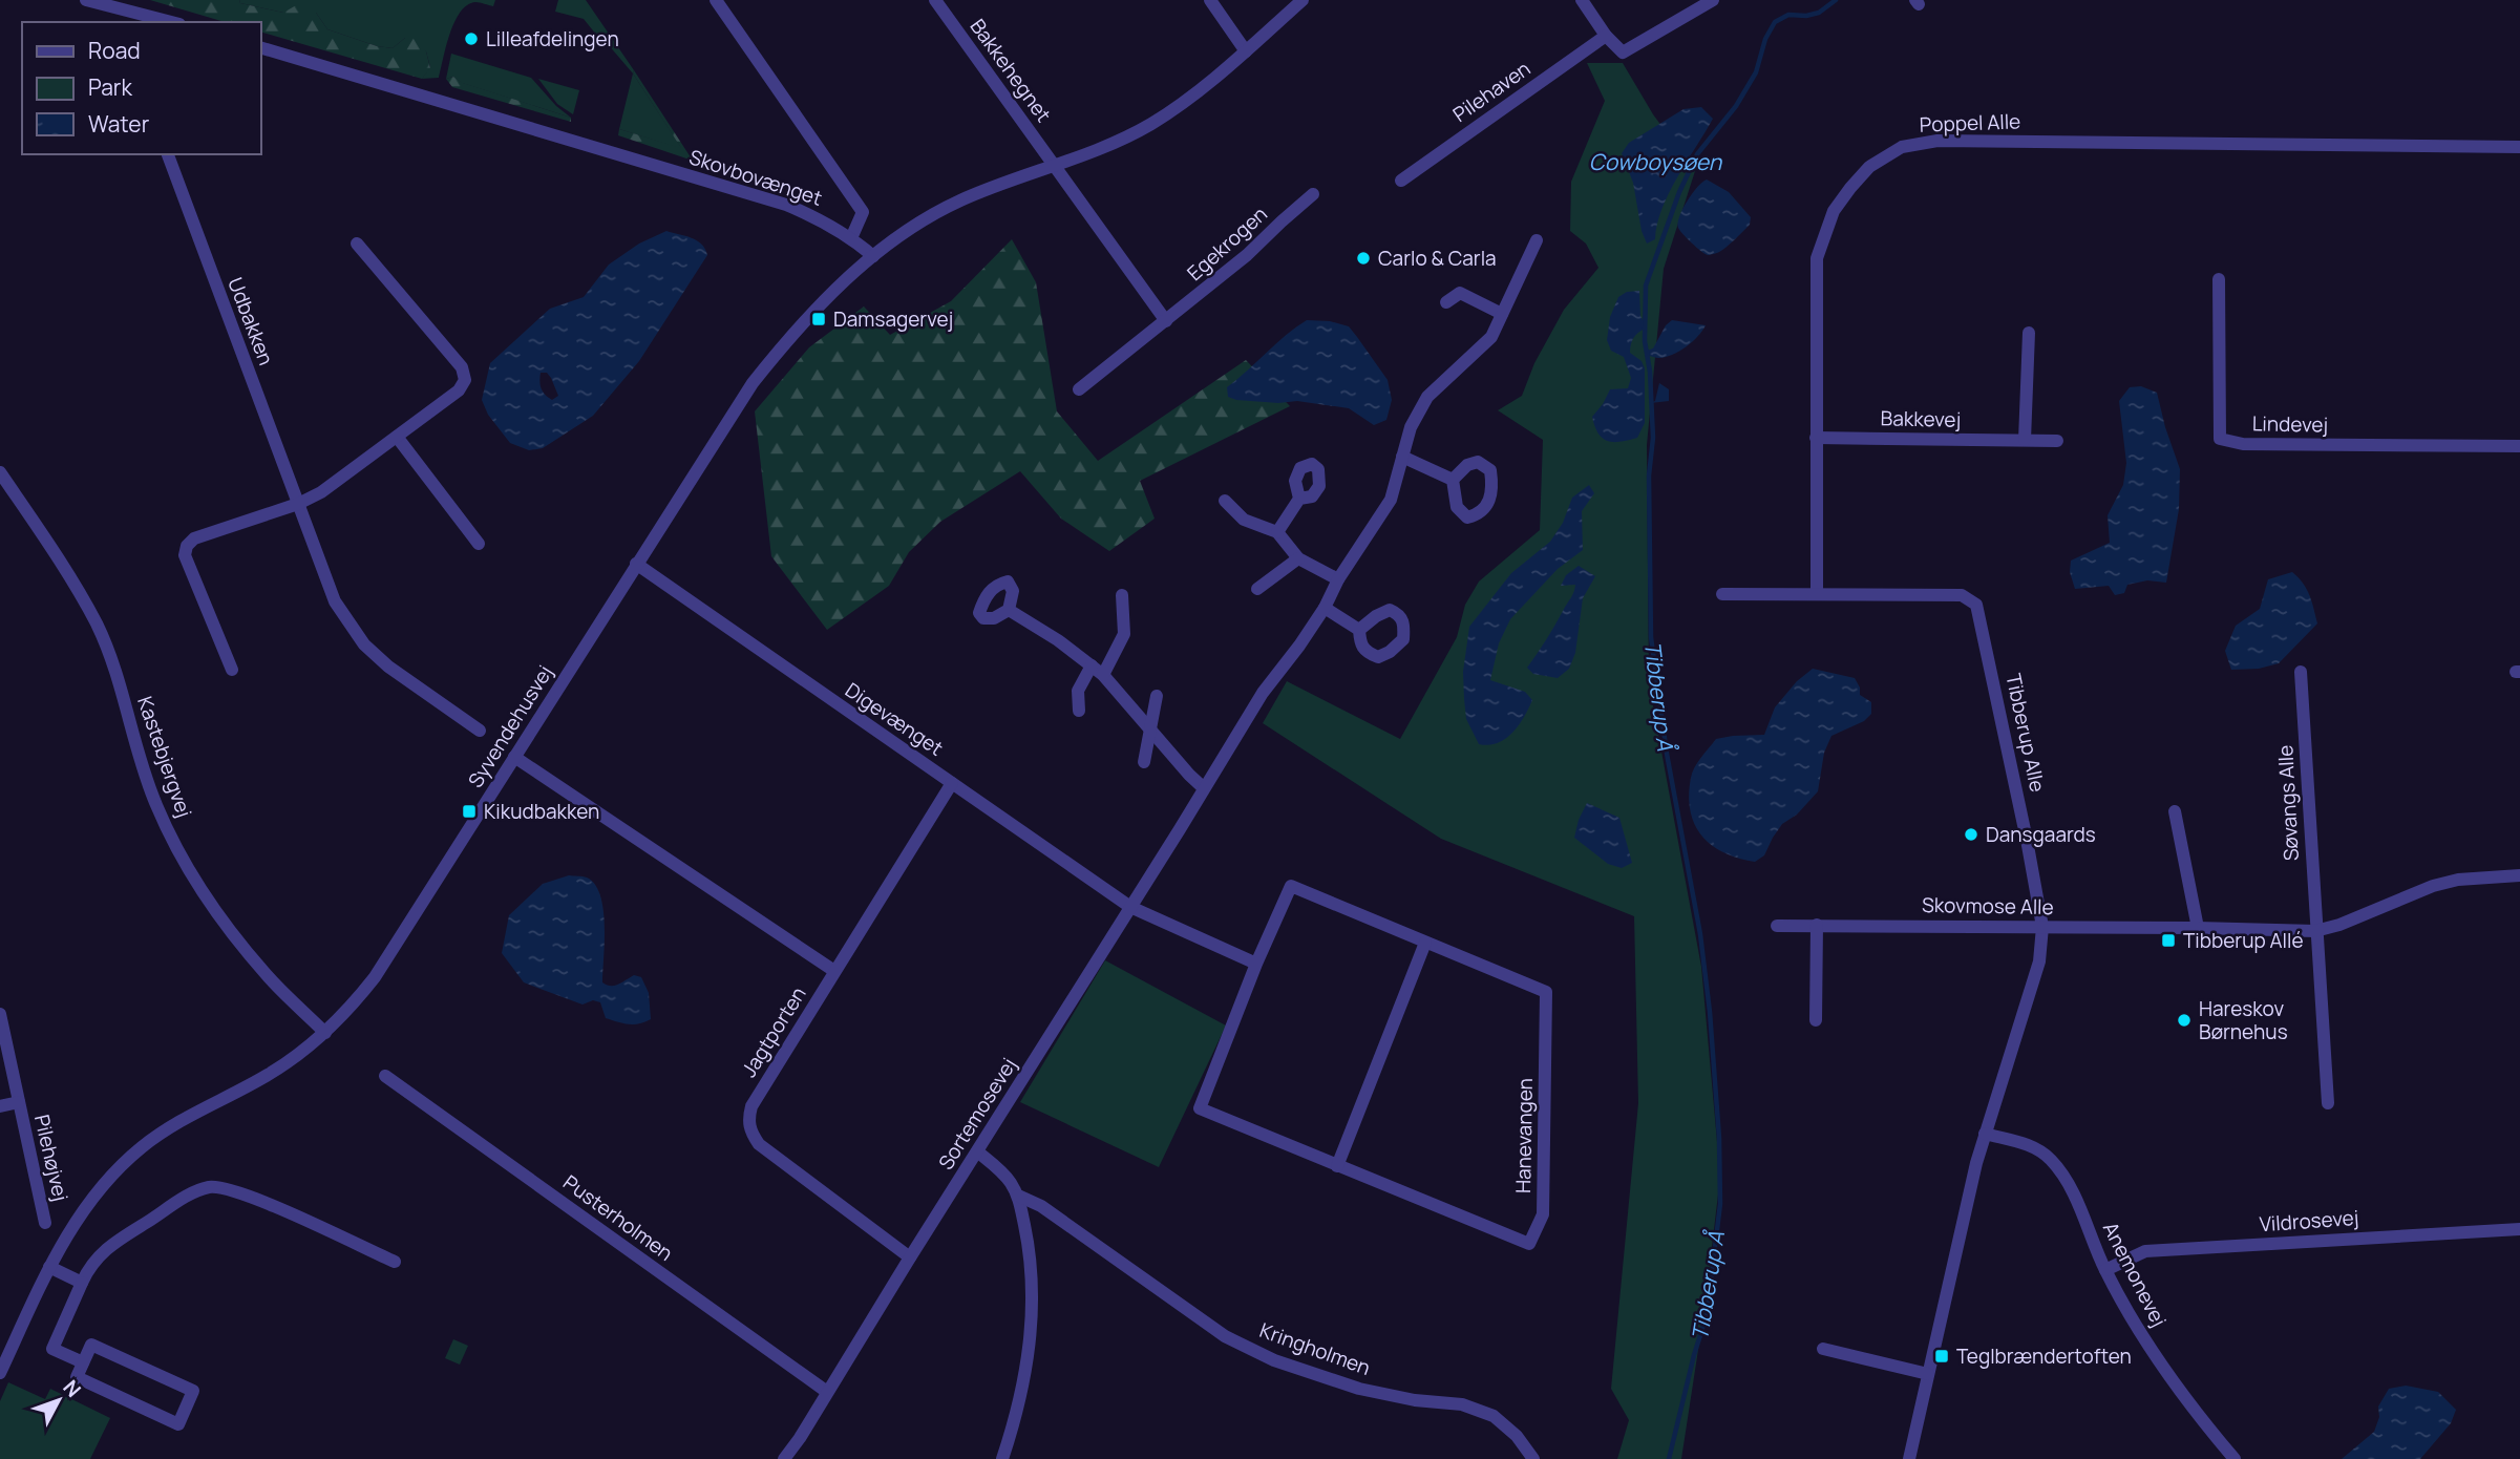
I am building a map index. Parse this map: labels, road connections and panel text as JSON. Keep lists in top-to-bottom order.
{
  "streets": {
    "street": [
      "Bakkehegnet",
      "Pilehaven",
      "Poppel Alle",
      "Skovbovænget",
      "Egekrogen",
      "Udbakken",
      "Bakkevej",
      "Lindevej",
      "Digevænget",
      "Syvendehusvej",
      "Tibberup Alle",
      "Kastebjergvej",
      "Søvangs Alle",
      "Skovmose Alle",
      "Jagtporten",
      "Sortemosevej",
      "Hanevangen",
      "Pilehøjvej",
      "Pusterholmen",
      "Vildrosevej",
      "Anemonevej",
      "Kringholmen"
    ]
  },
  "crossings": [
    ["Poppel Alle", "Bakkevej"],
    ["Poppel Alle", "Tibberup Alle"],
    ["Skovbovænget", "Syvendehusvej"],
    ["Digevænget", "Syvendehusvej"],
    ["Digevænget", "Jagtporten"],
    ["Digevænget", "Sortemosevej"],
    ["Syvendehusvej", "Kastebjergvej"],
    ["Tibberup Alle", "Skovmose Alle"],
    ["Tibberup Alle", "Anemonevej"],
    ["Søvangs Alle", "Skovmose Alle"],
    ["Jagtporten", "Sortemosevej"],
    ["Sortemosevej", "Pusterholmen"],
    ["Vildrosevej", "Anemonevej"]
  ],
  "water": ["Cowboysøen", "Tibberup Å"],
  "places": {
    "other": [
      "Lilleafdelingen",
      "Carlo & Carla",
      "Dansgaards",
      "Hareskov Børnehus"
    ],
    "transit": [
      "Damsagervej",
      "Kikudbakken",
      "Tibberup Allé",
      "Teglbrændertoften"
    ]
  },
  "legend": ["Road", "Park", "Water"],
  "north": "top right"
}
